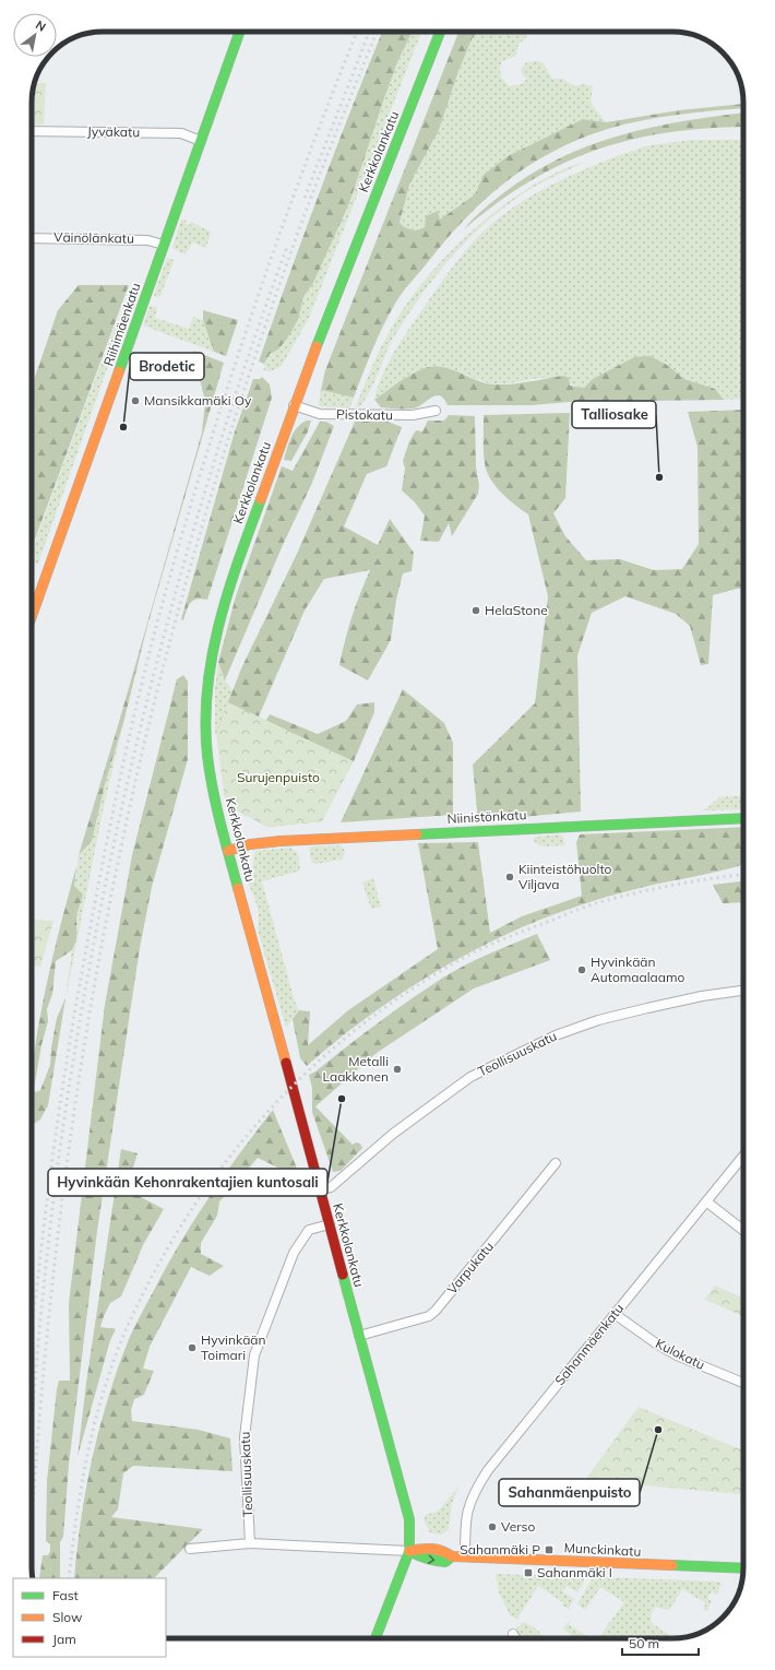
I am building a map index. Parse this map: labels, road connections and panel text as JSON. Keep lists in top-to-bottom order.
{
  "streets": {
    "main road": [
      "Kerkkolankatu",
      "Riihimäenkatu",
      "Niinistönkatu",
      "Munckinkatu"
    ],
    "street": [
      "Jyväkatu",
      "Väinölänkatu",
      "Pistokatu",
      "Teollisuuskatu",
      "Varpukatu",
      "Sahanmäenkatu",
      "Kulokatu"
    ]
  },
  "crossings": [
    ["Jyväkatu", "Riihimäenkatu"],
    ["Kerkkolankatu", "Pistokatu"],
    ["Kerkkolankatu", "Niinistönkatu"],
    ["Kerkkolankatu", "Teollisuuskatu"],
    ["Kerkkolankatu", "Varpukatu"],
    ["Kerkkolankatu", "Munckinkatu"],
    ["Väinölänkatu", "Riihimäenkatu"],
    ["Teollisuuskatu", "Munckinkatu"],
    ["Sahanmäenkatu", "Kulokatu"],
    ["Sahanmäenkatu", "Munckinkatu"]
  ],
  "parks": ["Surujenpuisto"],
  "places": {
    "other": [
      "Mansikkamäki Oy",
      "Brodetic",
      "Talliosake",
      "HelaStone",
      "Kiinteistöhuolto Viljava",
      "Hyvinkään Automaalaamo",
      "Metalli Laakkonen",
      "Hyvinkään Kehonrakentajien kuntosali",
      "Hyvinkään Toimari",
      "Sahanmäenpuisto",
      "Verso"
    ],
    "transit": ["Sahanmäki P", "Sahanmäki I"]
  },
  "legend": ["Fast", "Slow", "Jam"],
  "scale_bar": "50 m",
  "north": "top right"
}
